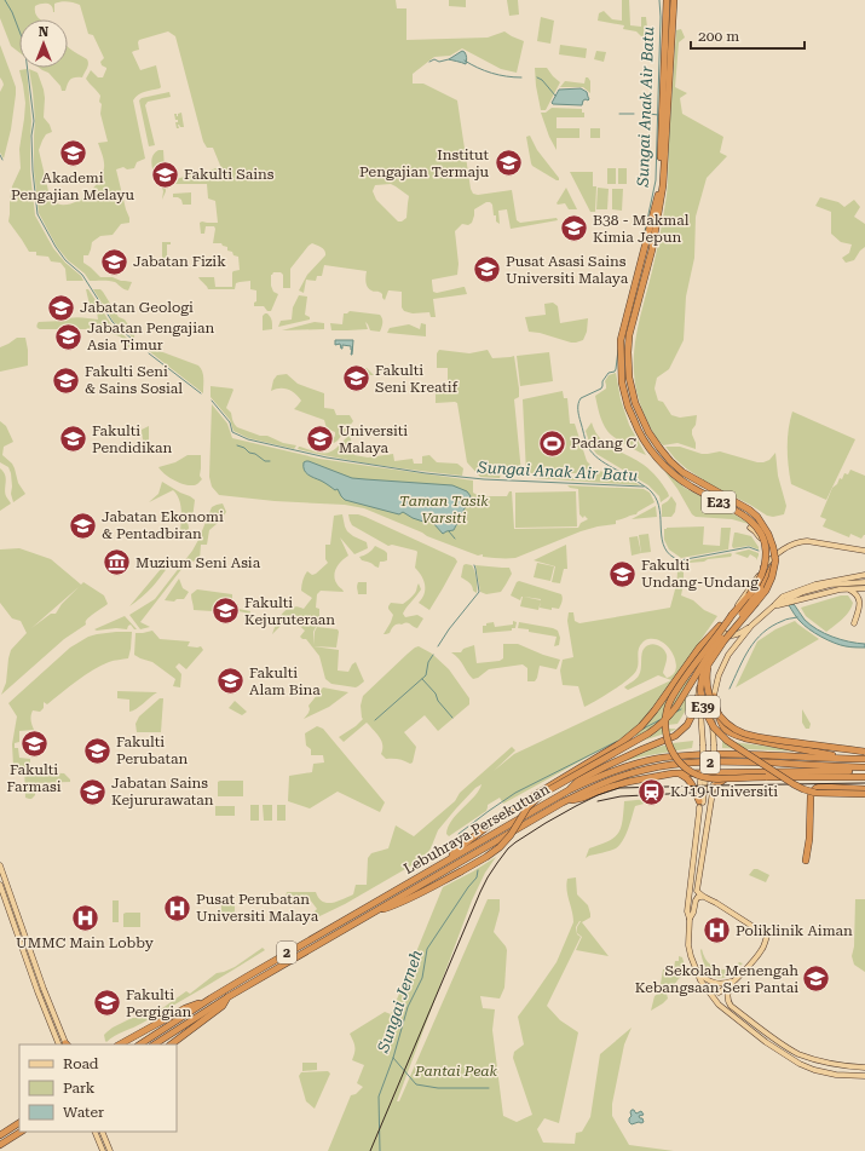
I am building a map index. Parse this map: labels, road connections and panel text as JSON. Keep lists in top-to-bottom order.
{
  "streets": {
    "highway": [
      "E23",
      "E39",
      "2",
      "Lebuhraya Persekutuan"
    ]
  },
  "water": ["Sungai Anak Air Batu", "Sungai Jerneh"],
  "parks": ["Taman Tasik Varsiti", "Pantai Peak"],
  "places": {
    "school or university": [
      "Akademi Pengajian Melayu",
      "Institut Pengajian Termaju",
      "Fakulti Sains",
      "B38 - Makmal Kimia Jepun",
      "Jabatan Fizik",
      "Pusat Asasi Sains Universiti Malaya",
      "Jabatan Geologi",
      "Jabatan Pengajian Asia Timur",
      "Fakulti Seni Kreatif",
      "Fakulti Seni & Sains Sosial",
      "Fakulti Pendidikan",
      "Universiti Malaya",
      "Jabatan Ekonomi & Pentadbiran",
      "Fakulti Undang-Undang",
      "Fakulti Kejuruteraan",
      "Fakulti Alam Bina",
      "Fakulti Farmasi",
      "Fakulti Perubatan",
      "Jabatan Sains Kejururawatan",
      "Sekolah Menengah Kebangsaan Seri Pantai",
      "Fakulti Pergigian"
    ],
    "sports": ["Padang C"],
    "museum": ["Muzium Seni Asia"],
    "station": ["KJ19 Universiti"],
    "hospital": ["Pusat Perubatan Universiti Malaya", "UMMC Main Lobby", "Poliklinik Aiman"]
  },
  "legend": ["Road", "Park", "Water"],
  "scale_bar": "200 m",
  "north": "top"
}
